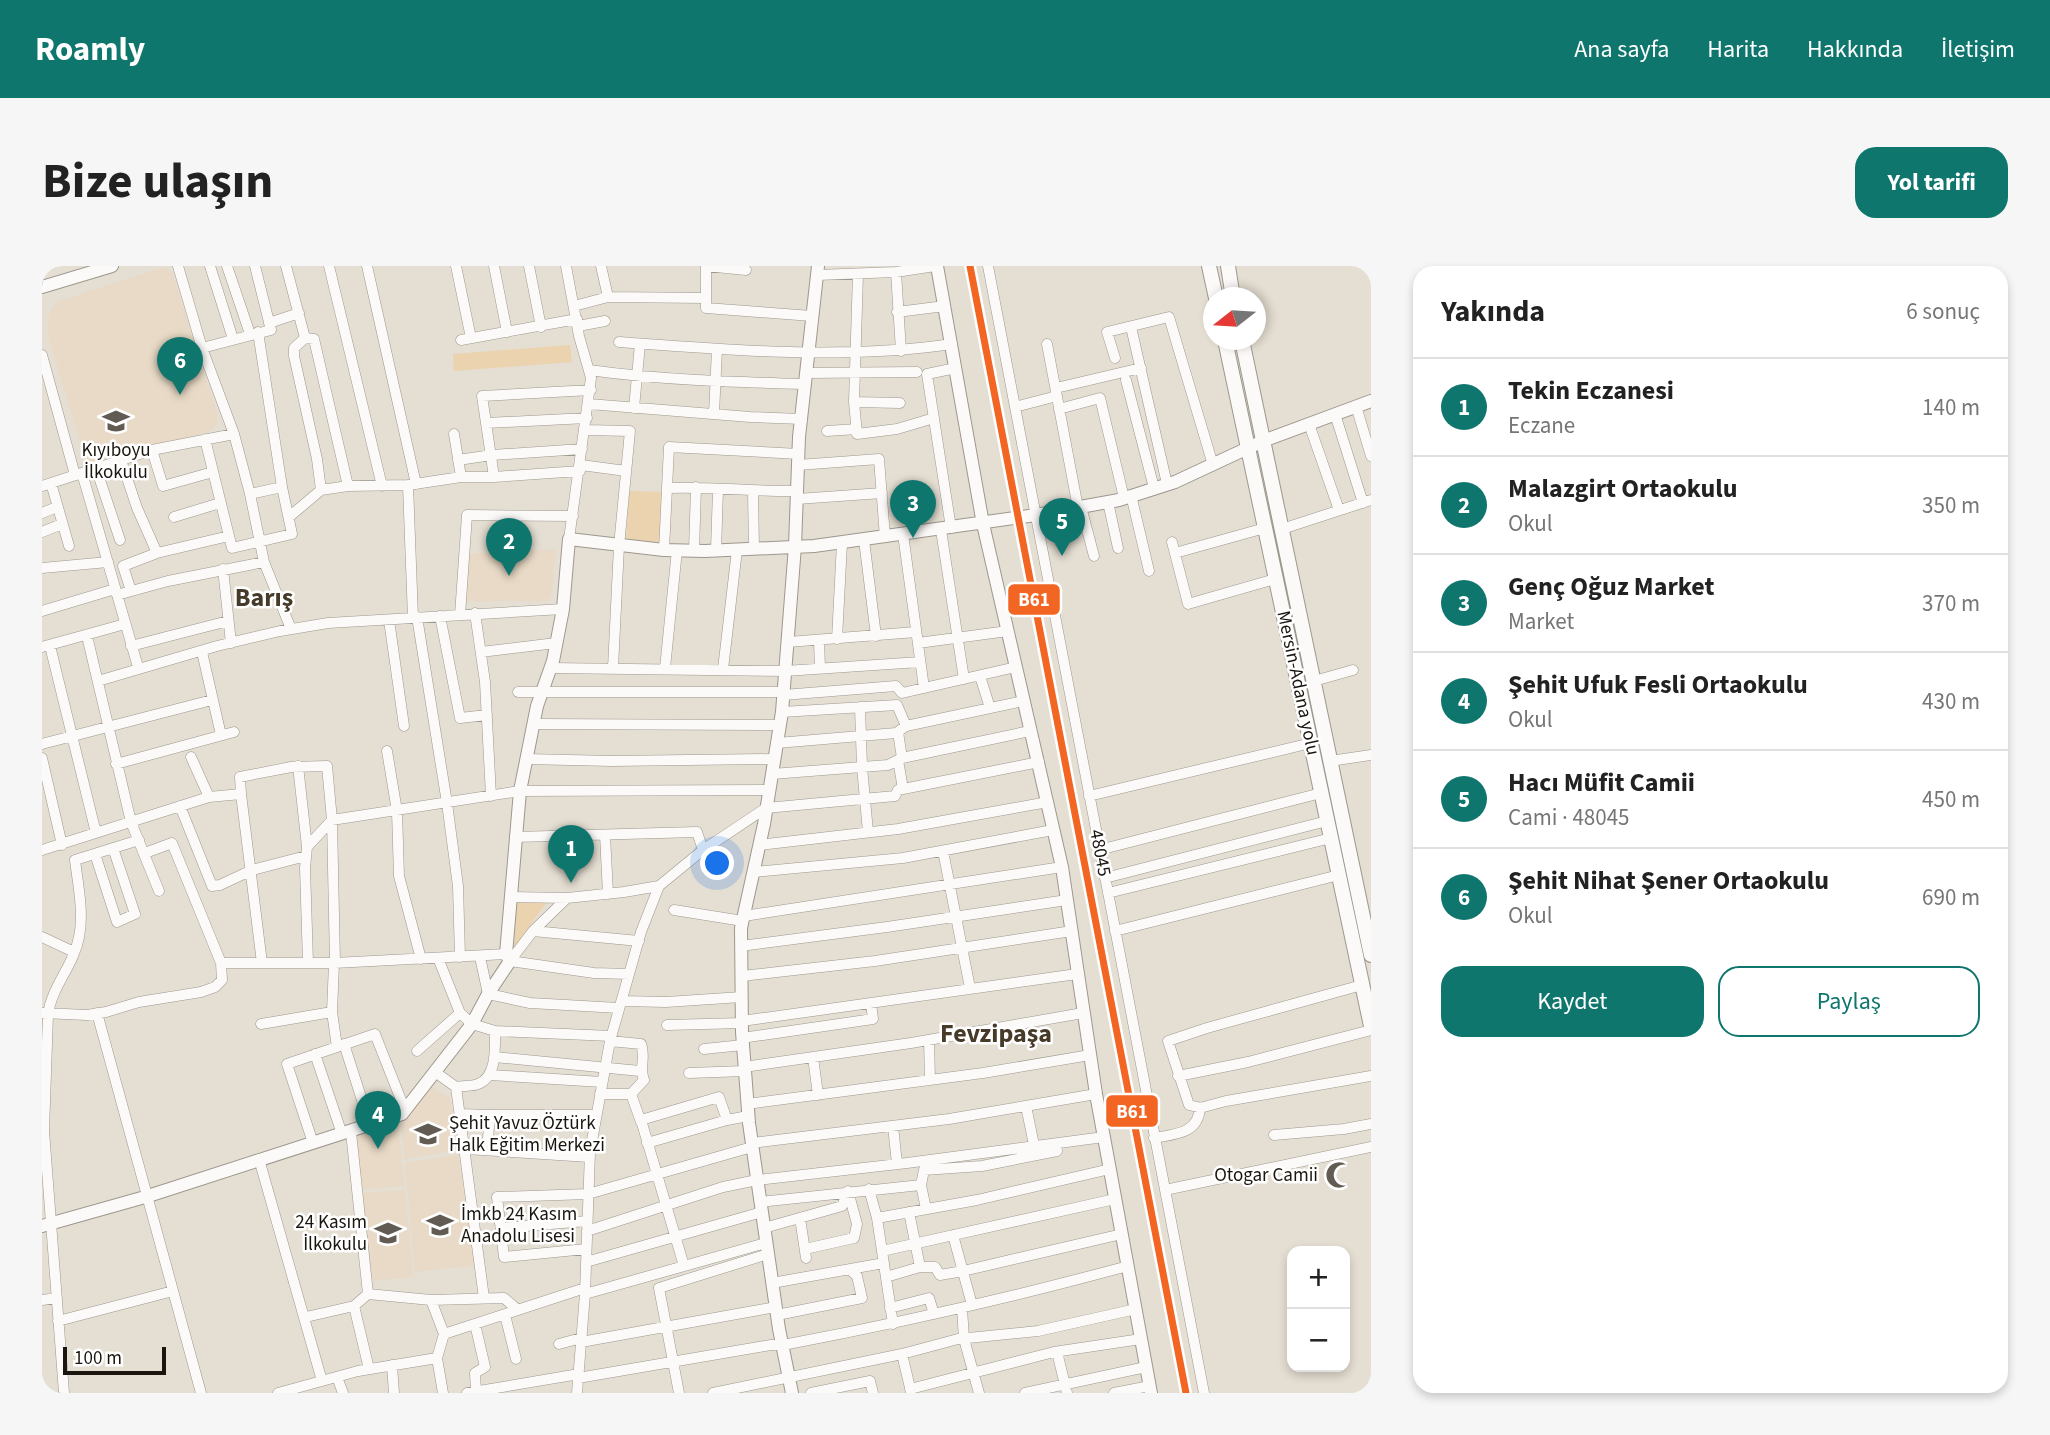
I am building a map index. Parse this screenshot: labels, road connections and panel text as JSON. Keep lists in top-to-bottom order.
{
  "streets": {
    "highway": ["Mersin-Adana yolu"],
    "street": ["48045"]
  },
  "districts": ["Barış", "Fevzipaşa"],
  "places": {
    "school or university": [
      "Kıyıboyu İlkokulu",
      "Şehit Yavuz Öztürk Halk Eğitim Merkezi",
      "İmkb 24 Kasım Anadolu Lisesi",
      "24 Kasım İlkokulu"
    ],
    "mosque": ["Otogar Camii"]
  },
  "lines": ["transit line B61"],
  "scale_bar": "100 m",
  "north": "left",
  "page": {
    "header": "Roamly",
    "nav": [
      "Ana sayfa",
      "Harita",
      "Hakkında",
      "İletişim"
    ],
    "title": "Bize ulaşın",
    "buttons": [
      "Yol tarifi",
      ["Kaydet", "Paylaş"]
    ],
    "heading": ["Yakında", "6 sonuç"],
    "pins": [
      "6",
      "3",
      "5",
      "2",
      "1",
      "4"
    ],
    "list": [
      {
        "mark": "1",
        "name": "Tekin Eczanesi",
        "note": "Eczane",
        "value": "140 m"
      },
      {
        "mark": "2",
        "name": "Malazgirt Ortaokulu",
        "note": "Okul",
        "value": "350 m"
      },
      {
        "mark": "3",
        "name": "Genç Oğuz Market",
        "note": "Market",
        "value": "370 m"
      },
      {
        "mark": "4",
        "name": "Şehit Ufuk Fesli Ortaokulu",
        "note": "Okul",
        "value": "430 m"
      },
      {
        "mark": "5",
        "name": "Hacı Müfit Camii",
        "note": "Cami · 48045",
        "value": "450 m"
      },
      {
        "mark": "6",
        "name": "Şehit Nihat Şener Ortaokulu",
        "note": "Okul",
        "value": "690 m"
      }
    ],
    "map_buttons": ["+", "−"],
    "scale": "100 m"
  }
}
